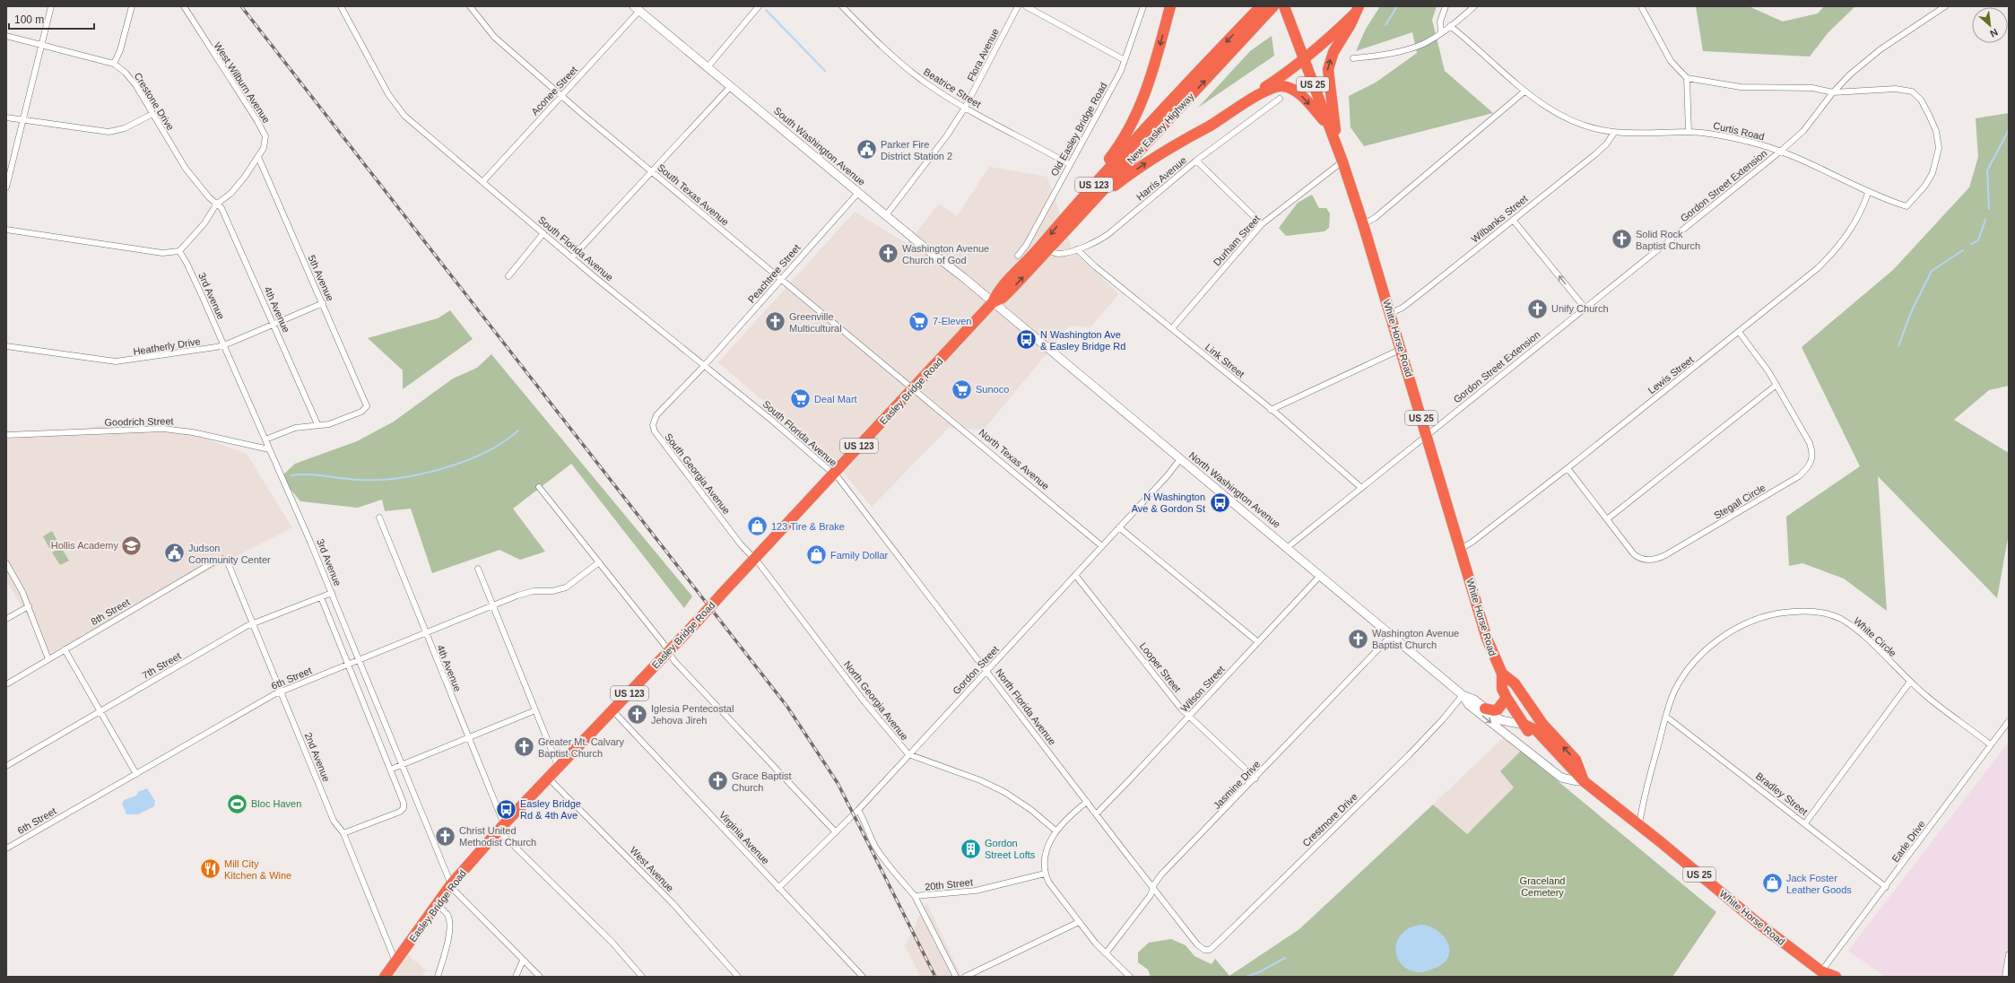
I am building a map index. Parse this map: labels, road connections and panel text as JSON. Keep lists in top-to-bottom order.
{
  "streets": {
    "highway": [
      "US 25",
      "New Easley Highway",
      "US 123",
      "White Horse Road",
      "Easley Bridge Road"
    ],
    "main road": ["South Washington Avenue", "North Washington Avenue"],
    "street": [
      "Flora Avenue",
      "West Wilburn Avenue",
      "Beatrice Street",
      "Aconee Street",
      "Crestone Drive",
      "Old Easley Bridge Road",
      "Curtis Road",
      "Harris Avenue",
      "Gordon Street Extension",
      "South Texas Avenue",
      "Wilbanks Street",
      "Durham Street",
      "South Florida Avenue",
      "Peachtree Street",
      "5th Avenue",
      "3rd Avenue",
      "4th Avenue",
      "Heatherly Drive",
      "Link Street",
      "Lewis Street",
      "Goodrich Street",
      "North Texas Avenue",
      "South Georgia Avenue",
      "Stegall Circle",
      "8th Street",
      "White Circle",
      "7th Street",
      "Looper Street",
      "Gordon Street",
      "6th Street",
      "Wilson Street",
      "North Georgia Avenue",
      "North Florida Avenue",
      "2nd Avenue",
      "Jasmine Drive",
      "Bradley Street",
      "Crestmore Drive",
      "Virginia Avenue",
      "Earle Drive",
      "West Avenue",
      "20th Street"
    ]
  },
  "crossings": [
    ["Flora Avenue", "Beatrice Street"],
    ["Flora Avenue", "South Washington Avenue"],
    ["West Wilburn Avenue", "Crestone Drive"],
    ["West Wilburn Avenue", "5th Avenue"],
    ["West Wilburn Avenue", "3rd Avenue"],
    ["West Wilburn Avenue", "4th Avenue"],
    ["Beatrice Street", "Old Easley Bridge Road"],
    ["Aconee Street", "South Washington Avenue"],
    ["Aconee Street", "South Texas Avenue"],
    ["Aconee Street", "South Florida Avenue"],
    ["Crestone Drive", "4th Avenue"],
    ["New Easley Highway", "Harris Avenue"],
    ["New Easley Highway", "Easley Bridge Road"],
    ["Curtis Road", "Gordon Street Extension"],
    ["Curtis Road", "Wilbanks Street"],
    ["Curtis Road", "Lewis Street"],
    ["South Washington Avenue", "Peachtree Street"],
    ["South Washington Avenue", "Easley Bridge Road"],
    ["South Washington Avenue", "North Washington Avenue"],
    ["Harris Avenue", "Link Street"],
    ["Harris Avenue", "Easley Bridge Road"],
    ["Gordon Street Extension", "White Horse Road"],
    ["Gordon Street Extension", "Link Street"],
    ["Gordon Street Extension", "North Washington Avenue"],
    ["South Texas Avenue", "Peachtree Street"],
    ["South Texas Avenue", "Easley Bridge Road"],
    ["South Texas Avenue", "North Texas Avenue"],
    ["Wilbanks Street", "White Horse Road"],
    ["Durham Street", "White Horse Road"],
    ["Durham Street", "Link Street"],
    ["South Florida Avenue", "Peachtree Street"],
    ["South Florida Avenue", "Easley Bridge Road"],
    ["South Florida Avenue", "South Georgia Avenue"],
    ["South Florida Avenue", "North Florida Avenue"],
    ["Peachtree Street", "South Georgia Avenue"],
    ["5th Avenue", "4th Avenue"],
    ["5th Avenue", "Heatherly Drive"],
    ["3rd Avenue", "Heatherly Drive"],
    ["3rd Avenue", "Easley Bridge Road"],
    ["3rd Avenue", "Goodrich Street"],
    ["3rd Avenue", "7th Street"],
    ["3rd Avenue", "6th Street"],
    ["4th Avenue", "Heatherly Drive"],
    ["4th Avenue", "Easley Bridge Road"],
    ["4th Avenue", "6th Street"],
    ["White Horse Road", "Lewis Street"],
    ["White Horse Road", "North Washington Avenue"],
    ["White Horse Road", "White Circle"],
    ["White Horse Road", "Earle Drive"],
    ["Lewis Street", "Stegall Circle"],
    ["Easley Bridge Road", "North Texas Avenue"],
    ["Easley Bridge Road", "South Georgia Avenue"],
    ["Easley Bridge Road", "North Washington Avenue"],
    ["Easley Bridge Road", "North Georgia Avenue"],
    ["Easley Bridge Road", "North Florida Avenue"],
    ["Easley Bridge Road", "2nd Avenue"],
    ["Easley Bridge Road", "Virginia Avenue"],
    ["Easley Bridge Road", "West Avenue"],
    ["North Texas Avenue", "Gordon Street"],
    ["South Georgia Avenue", "North Georgia Avenue"],
    ["North Washington Avenue", "Gordon Street"],
    ["North Washington Avenue", "Wilson Street"],
    ["North Washington Avenue", "Jasmine Drive"],
    ["North Washington Avenue", "Crestmore Drive"],
    ["8th Street", "2nd Avenue"],
    ["White Circle", "Bradley Street"],
    ["White Circle", "Earle Drive"],
    ["7th Street", "2nd Avenue"],
    ["Looper Street", "Gordon Street"],
    ["Looper Street", "Wilson Street"],
    ["Looper Street", "Jasmine Drive"],
    ["Gordon Street", "North Georgia Avenue"],
    ["Gordon Street", "North Florida Avenue"],
    ["Gordon Street", "Virginia Avenue"],
    ["Gordon Street", "20th Street"],
    ["6th Street", "2nd Avenue"],
    ["Wilson Street", "North Florida Avenue"],
    ["North Florida Avenue", "Jasmine Drive"],
    ["North Florida Avenue", "Crestmore Drive"],
    ["Bradley Street", "Earle Drive"]
  ],
  "parks": ["Graceland Cemetery"],
  "places": {
    "public building": ["Parker Fire District Station 2", "Judson Community Center"],
    "church": [
      "Solid Rock Baptist Church",
      "Washington Avenue Church of God",
      "Unify Church",
      "Greenville Multicultural",
      "Washington Avenue Baptist Church",
      "Iglesia Pentecostal Jehova Jireh",
      "Greater Mt. Calvary Baptist Church",
      "Grace Baptist Church",
      "Christ United Methodist Church"
    ],
    "supermarket": ["7-Eleven", "Sunoco", "Deal Mart"],
    "bus stop": ["N Washington Ave & Easley Bridge Rd", "N Washington Ave & Gordon St", "Easley Bridge Rd & 4th Ave"],
    "shop": ["123 Tire & Brake", "Family Dollar", "Jack Foster Leather Goods"],
    "school or university": ["Hollis Academy"],
    "sports": ["Bloc Haven"],
    "building": ["Gordon Street Lofts"],
    "restaurant": ["Mill City Kitchen & Wine"]
  },
  "scale_bar": "100 m",
  "north": "bottom right"
}
